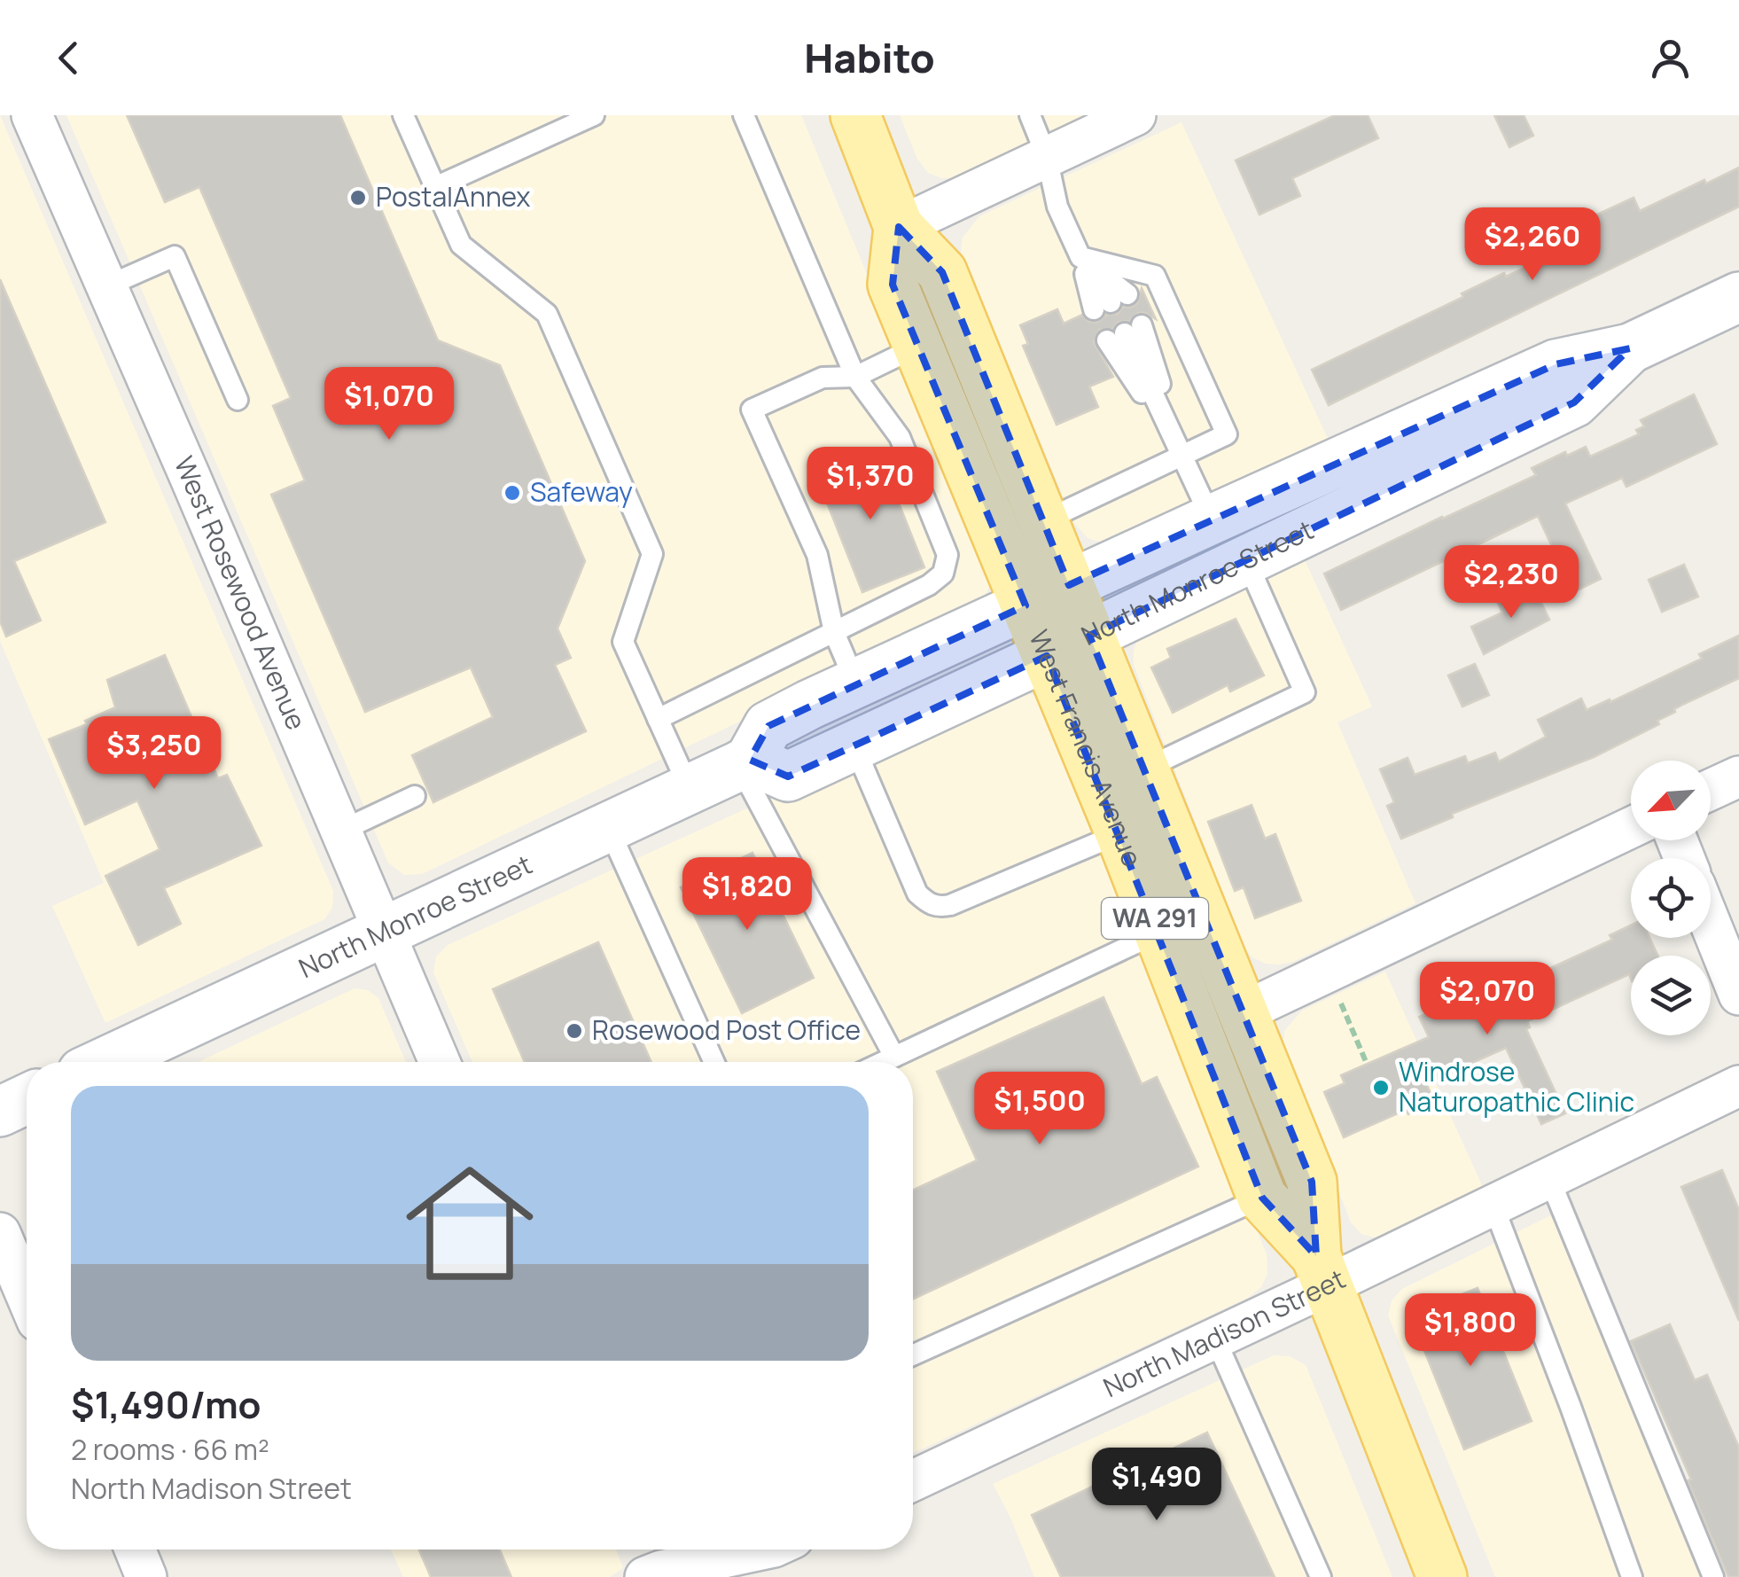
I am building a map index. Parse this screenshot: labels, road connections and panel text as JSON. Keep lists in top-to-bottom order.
{
  "streets": {
    "main road": ["North Monroe Street", "West Francis Avenue", "WA 291"],
    "street": ["West Rosewood Avenue", "North Madison Street"]
  },
  "crossings": [
    ["North Monroe Street", "West Rosewood Avenue"],
    ["North Monroe Street", "West Francis Avenue"],
    ["West Francis Avenue", "North Madison Street"]
  ],
  "places": [
    "PostalAnnex",
    "Safeway",
    "Rosewood Post Office",
    "Windrose Naturopathic Clinic"
  ],
  "north": "bottom left",
  "page": {
    "header": "Habito",
    "price": [
      "$2,260",
      "$1,070",
      "$1,370",
      "$2,230",
      "$3,250",
      "$1,820",
      "$2,070",
      "$1,500",
      "$1,800",
      "$1,490"
    ],
    "list": [
      {
        "name": "$1,490/mo",
        "note": "2 rooms · 66 m² · North Madison Street"
      }
    ]
  }
}
